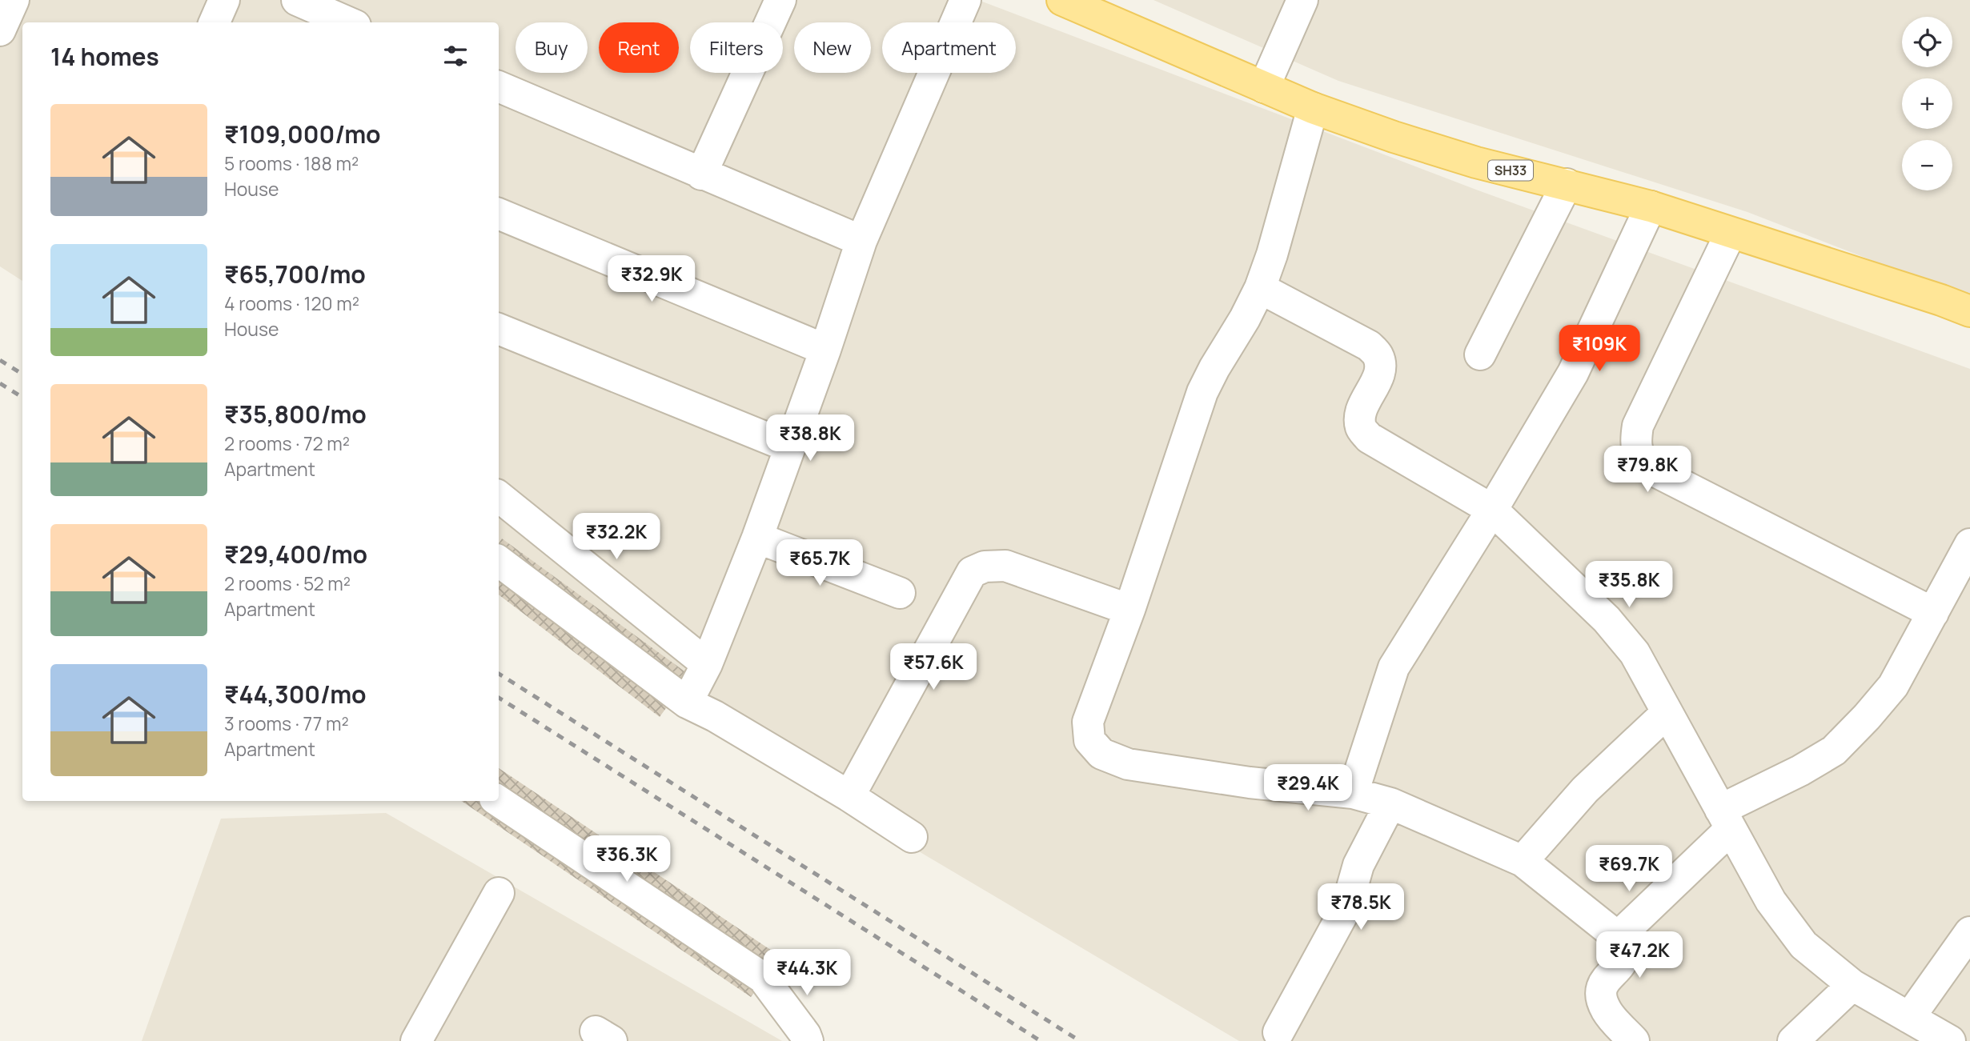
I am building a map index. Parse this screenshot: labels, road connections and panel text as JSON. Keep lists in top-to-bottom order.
{
  "streets": {
    "main road": ["SH33"]
  },
  "page": {
    "map_buttons": ["+", "−"],
    "chip": [
      "Buy",
      "Rent",
      "Filters",
      "New",
      "Apartment"
    ],
    "heading": "14 homes",
    "list": [
      {
        "name": "₹109,000/mo",
        "note": "5 rooms · 188 m² · House"
      },
      {
        "name": "₹65,700/mo",
        "note": "4 rooms · 120 m² · House"
      },
      {
        "name": "₹35,800/mo",
        "note": "2 rooms · 72 m² · Apartment"
      },
      {
        "name": "₹29,400/mo",
        "note": "2 rooms · 52 m² · Apartment"
      },
      {
        "name": "₹44,300/mo",
        "note": "3 rooms · 77 m² · Apartment"
      }
    ],
    "price": [
      "₹32.9K",
      "₹109K",
      "₹38.8K",
      "₹79.8K",
      "₹32.2K",
      "₹65.7K",
      "₹35.8K",
      "₹57.6K",
      "₹29.4K",
      "₹36.3K",
      "₹69.7K",
      "₹78.5K",
      "₹47.2K",
      "₹44.3K"
    ]
  }
}
